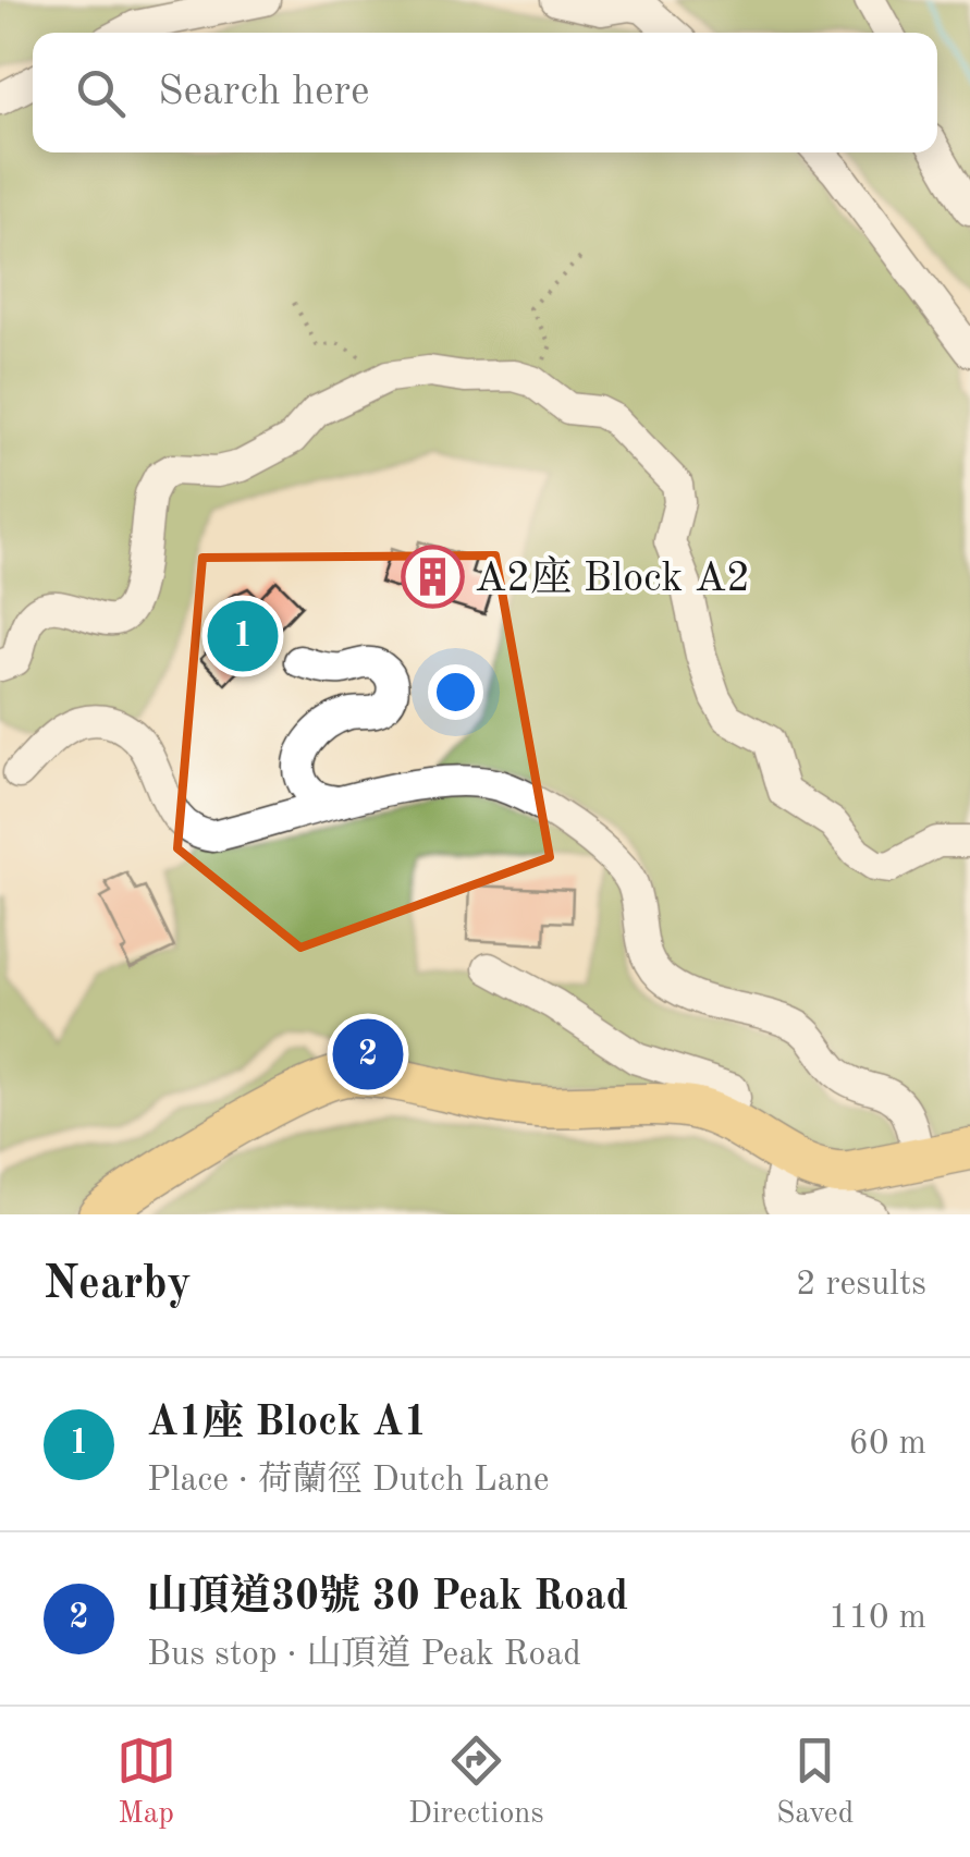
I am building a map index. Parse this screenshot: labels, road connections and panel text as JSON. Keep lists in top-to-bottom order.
{
  "places": {
    "building": ["A2座 Block A2"]
  },
  "page": {
    "search": "Search here",
    "pins": ["1", "2"],
    "heading": ["Nearby", "2 results"],
    "list": [
      {
        "mark": "1",
        "name": "A1座 Block A1",
        "note": "Place · 荷蘭徑 Dutch Lane",
        "value": "60 m"
      },
      {
        "mark": "2",
        "name": "山頂道30號 30 Peak Road",
        "note": "Bus stop · 山頂道 Peak Road",
        "value": "110 m"
      }
    ],
    "nav": ["Map", "Directions", "Saved"]
  }
}
